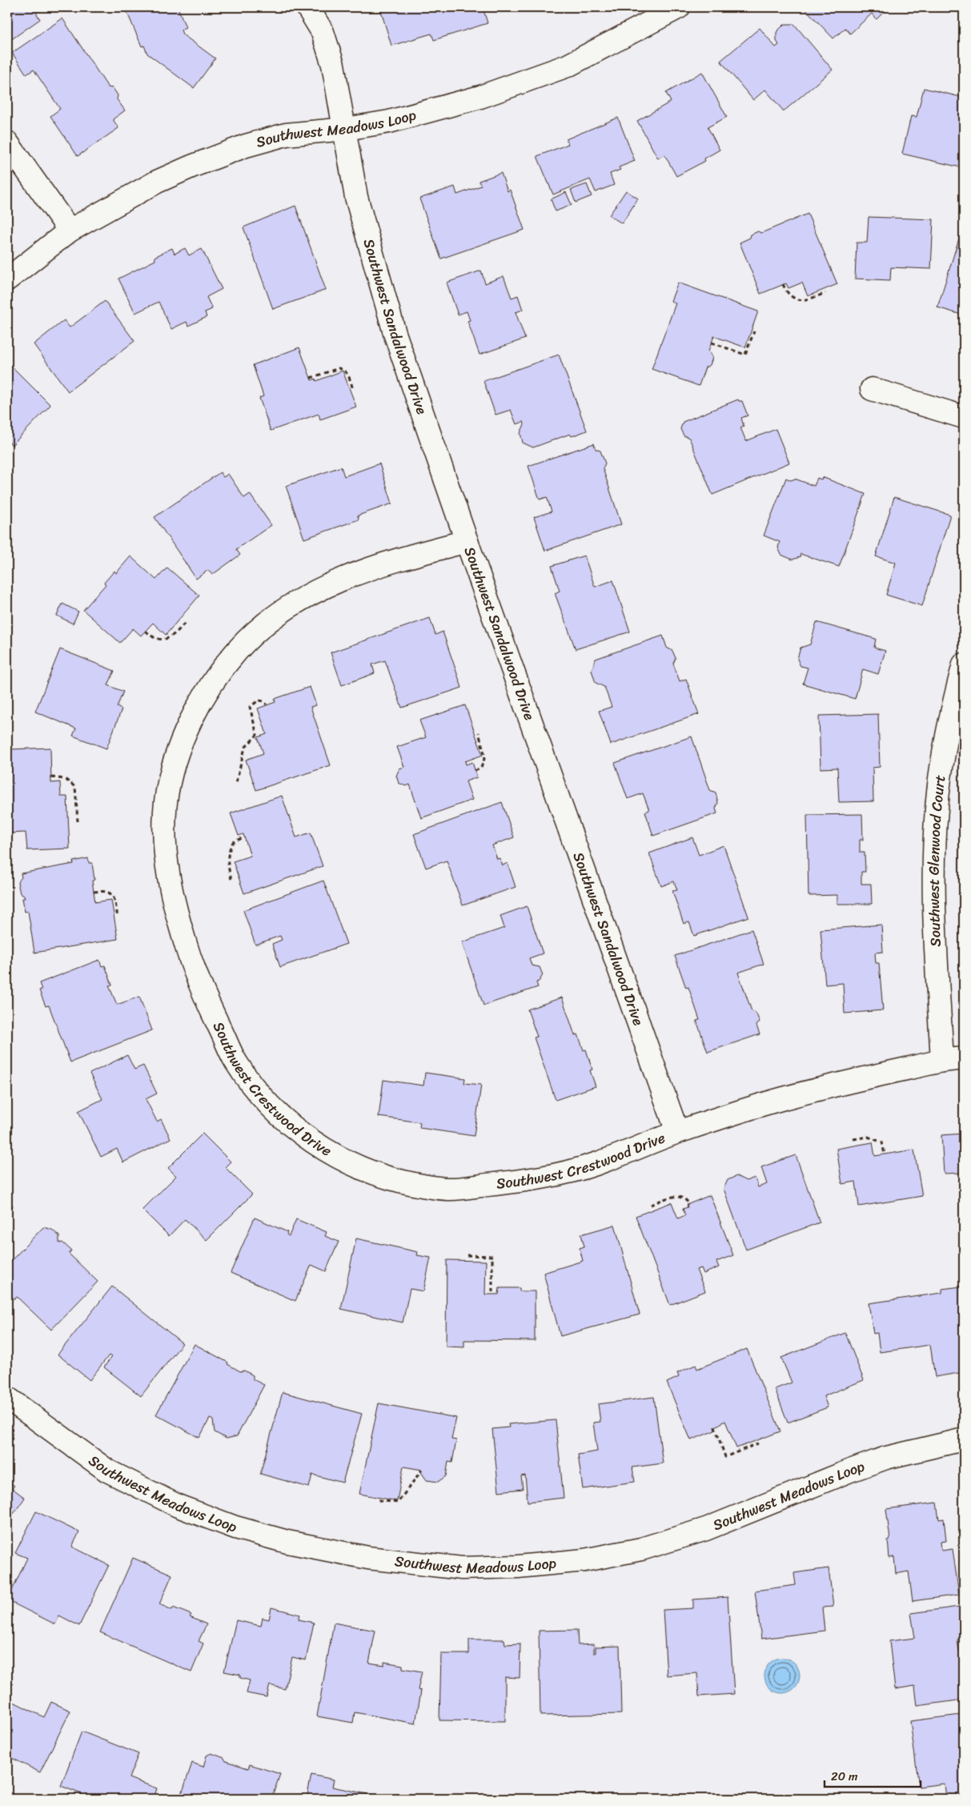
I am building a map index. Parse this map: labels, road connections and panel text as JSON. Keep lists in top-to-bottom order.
{
  "streets": {
    "street": [
      "Southwest Meadows Loop",
      "Southwest Sandalwood Drive",
      "Southwest Glenwood Court",
      "Southwest Crestwood Drive"
    ]
  },
  "crossings": [
    ["Southwest Meadows Loop", "Southwest Sandalwood Drive"],
    ["Southwest Sandalwood Drive", "Southwest Crestwood Drive"],
    ["Southwest Glenwood Court", "Southwest Crestwood Drive"]
  ],
  "scale_bar": "20 m"
}
